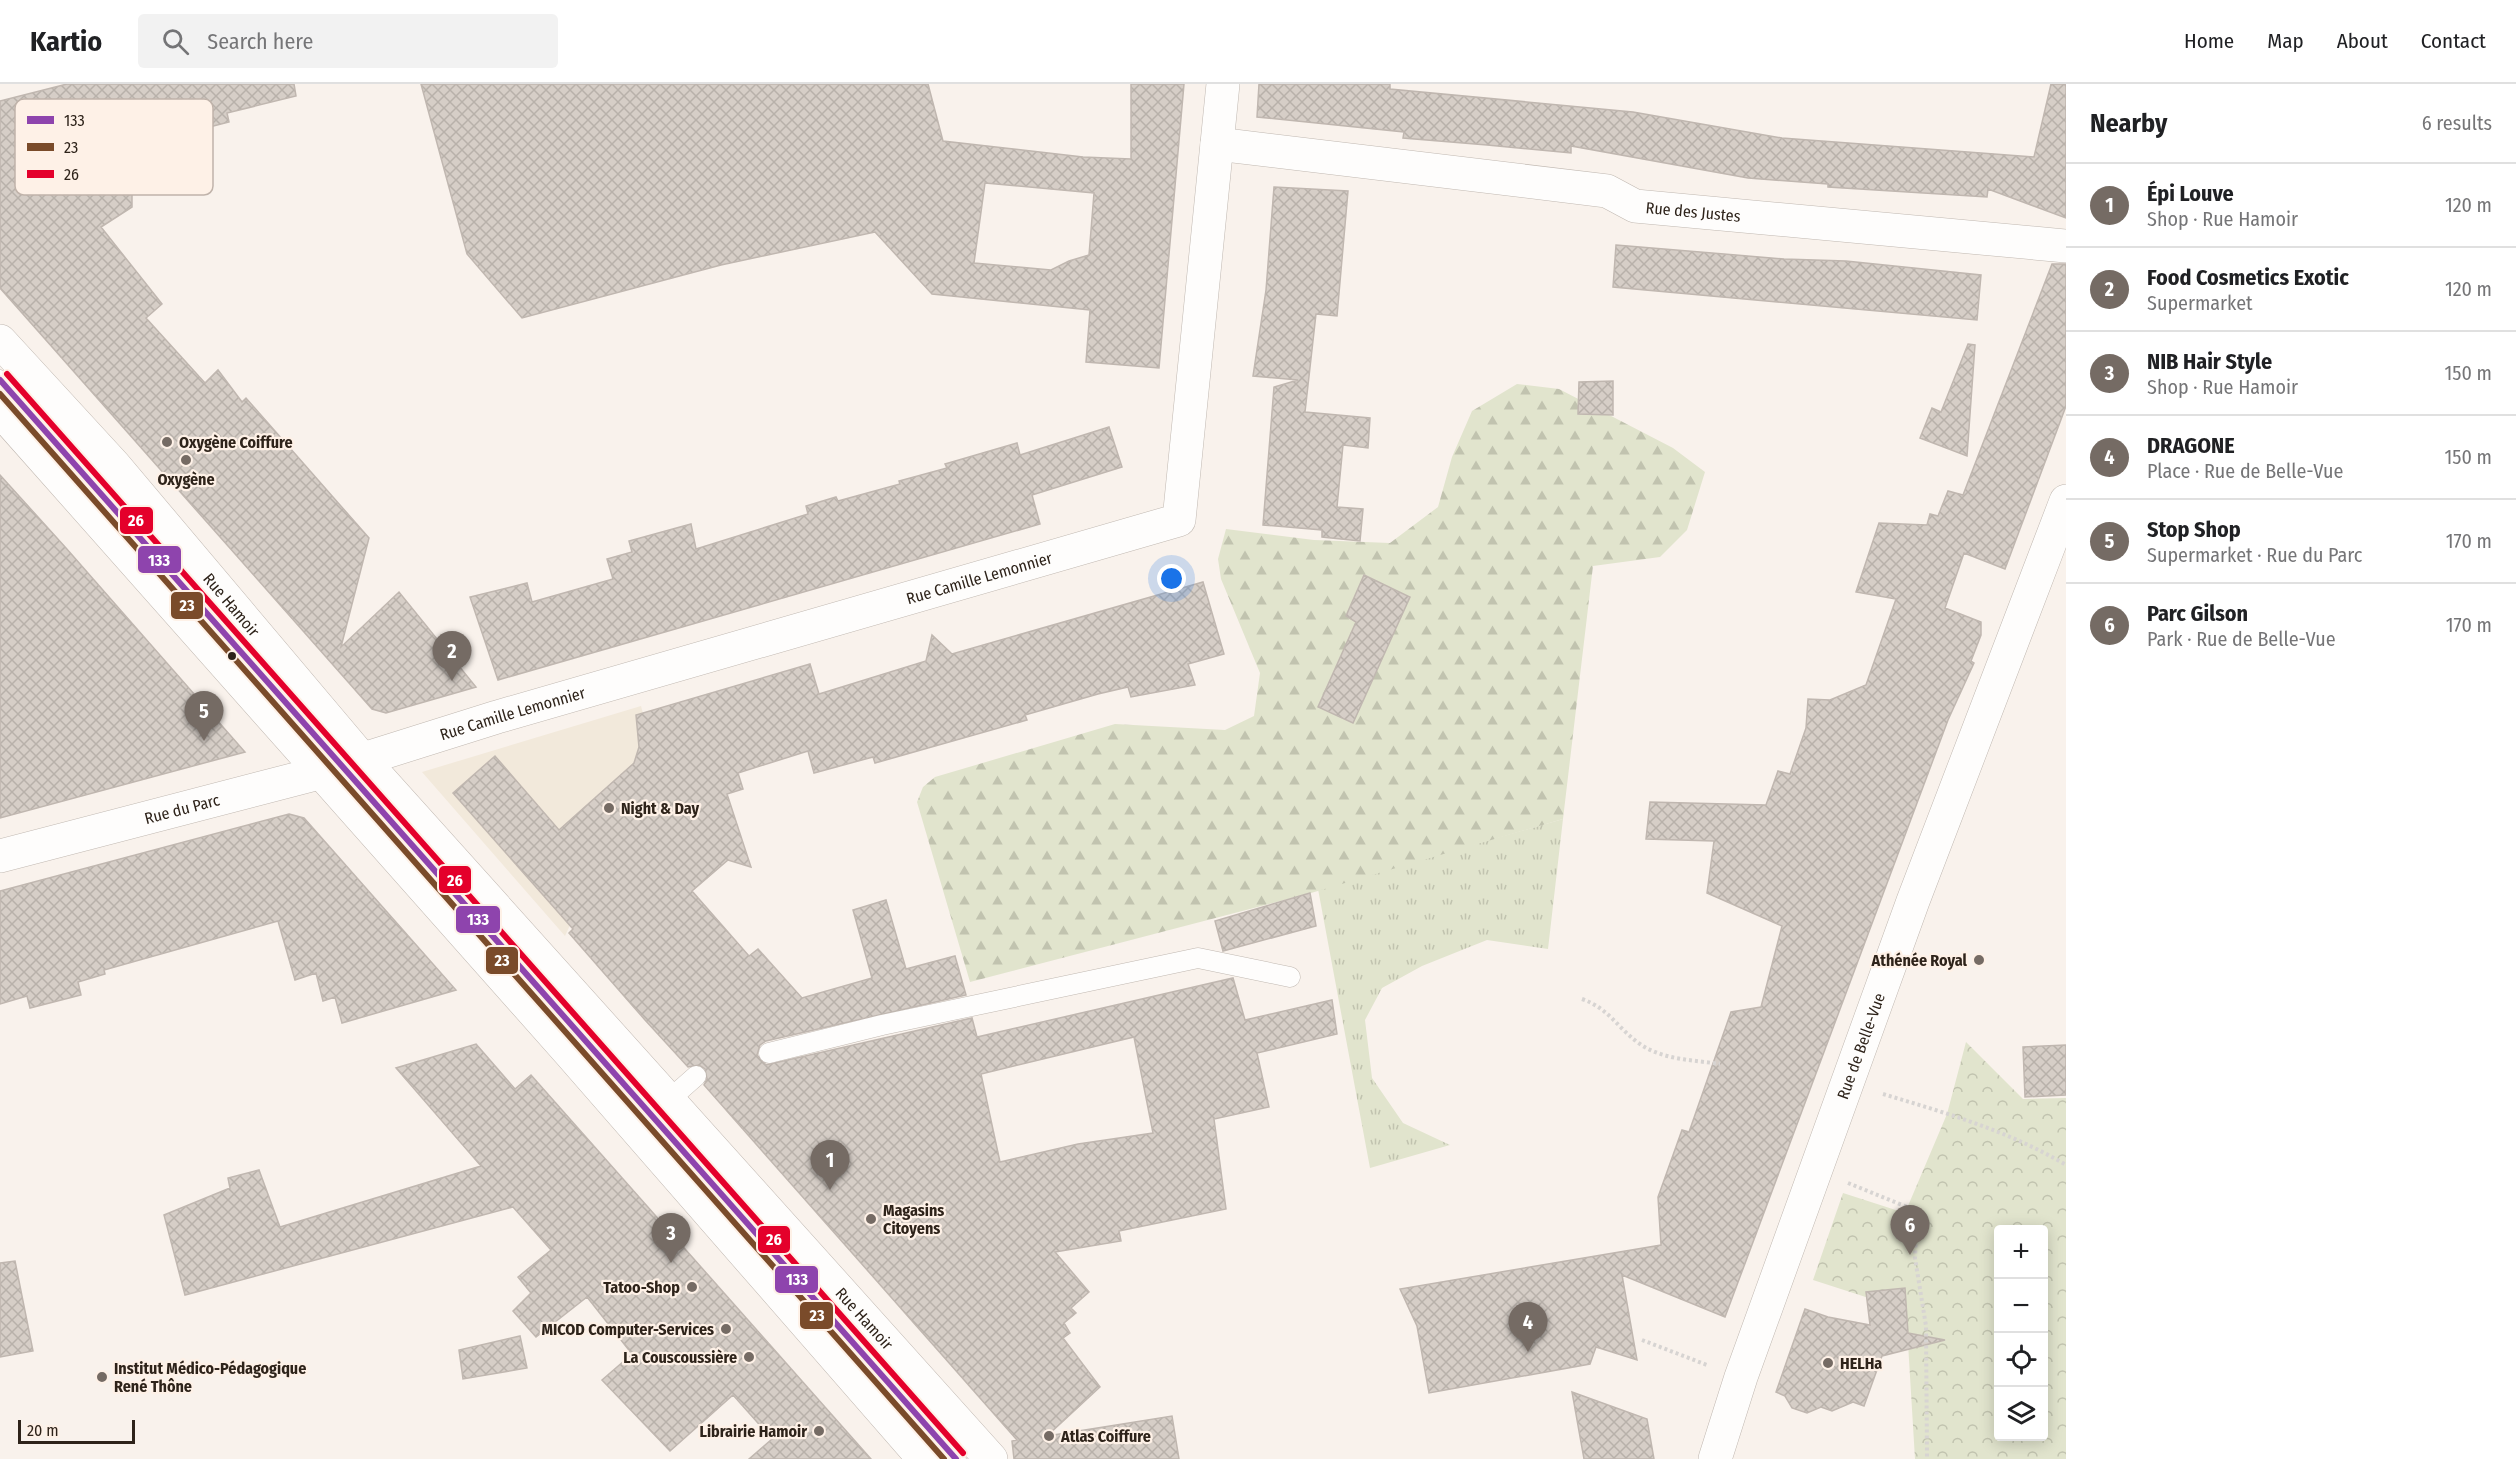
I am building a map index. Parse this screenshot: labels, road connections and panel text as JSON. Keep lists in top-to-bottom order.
{
  "streets": {
    "street": [
      "Rue des Justes",
      "Rue Camille Lemonnier",
      "Rue Hamoir",
      "Rue du Parc",
      "Rue de Belle-Vue"
    ]
  },
  "crossings": [
    ["Rue des Justes", "Rue Camille Lemonnier"],
    ["Rue Camille Lemonnier", "Rue Hamoir"],
    ["Rue Camille Lemonnier", "Rue du Parc"],
    ["Rue Hamoir", "Rue du Parc"]
  ],
  "places": [
    "Oxygène Coiffure",
    "Oxygène",
    "Night & Day",
    "Athénée Royal",
    "Magasins Citoyens",
    "Tatoo-Shop",
    "MICOD Computer-Services",
    "La Couscoussière",
    "HELHa",
    "Institut Médico-Pédagogique René Thône",
    "Librairie Hamoir",
    "Atlas Coiffure"
  ],
  "lines": ["transit line 26", "transit line 133", "transit line 23"],
  "legend": ["133", "23", "26"],
  "scale_bar": "20 m",
  "page": {
    "header": "Kartio",
    "search": "Search here",
    "nav": [
      "Home",
      "Map",
      "About",
      "Contact"
    ],
    "heading": ["Nearby", "6 results"],
    "list": [
      {
        "mark": "1",
        "name": "Épi Louve",
        "note": "Shop · Rue Hamoir",
        "value": "120 m"
      },
      {
        "mark": "2",
        "name": "Food Cosmetics Exotic",
        "note": "Supermarket",
        "value": "120 m"
      },
      {
        "mark": "3",
        "name": "NIB Hair Style",
        "note": "Shop · Rue Hamoir",
        "value": "150 m"
      },
      {
        "mark": "4",
        "name": "DRAGONE",
        "note": "Place · Rue de Belle-Vue",
        "value": "150 m"
      },
      {
        "mark": "5",
        "name": "Stop Shop",
        "note": "Supermarket · Rue du Parc",
        "value": "170 m"
      },
      {
        "mark": "6",
        "name": "Parc Gilson",
        "note": "Park · Rue de Belle-Vue",
        "value": "170 m"
      }
    ],
    "pins": [
      "2",
      "5",
      "1",
      "6",
      "3",
      "4"
    ],
    "map_buttons": ["+", "−"],
    "scale": "20 m"
  }
}
